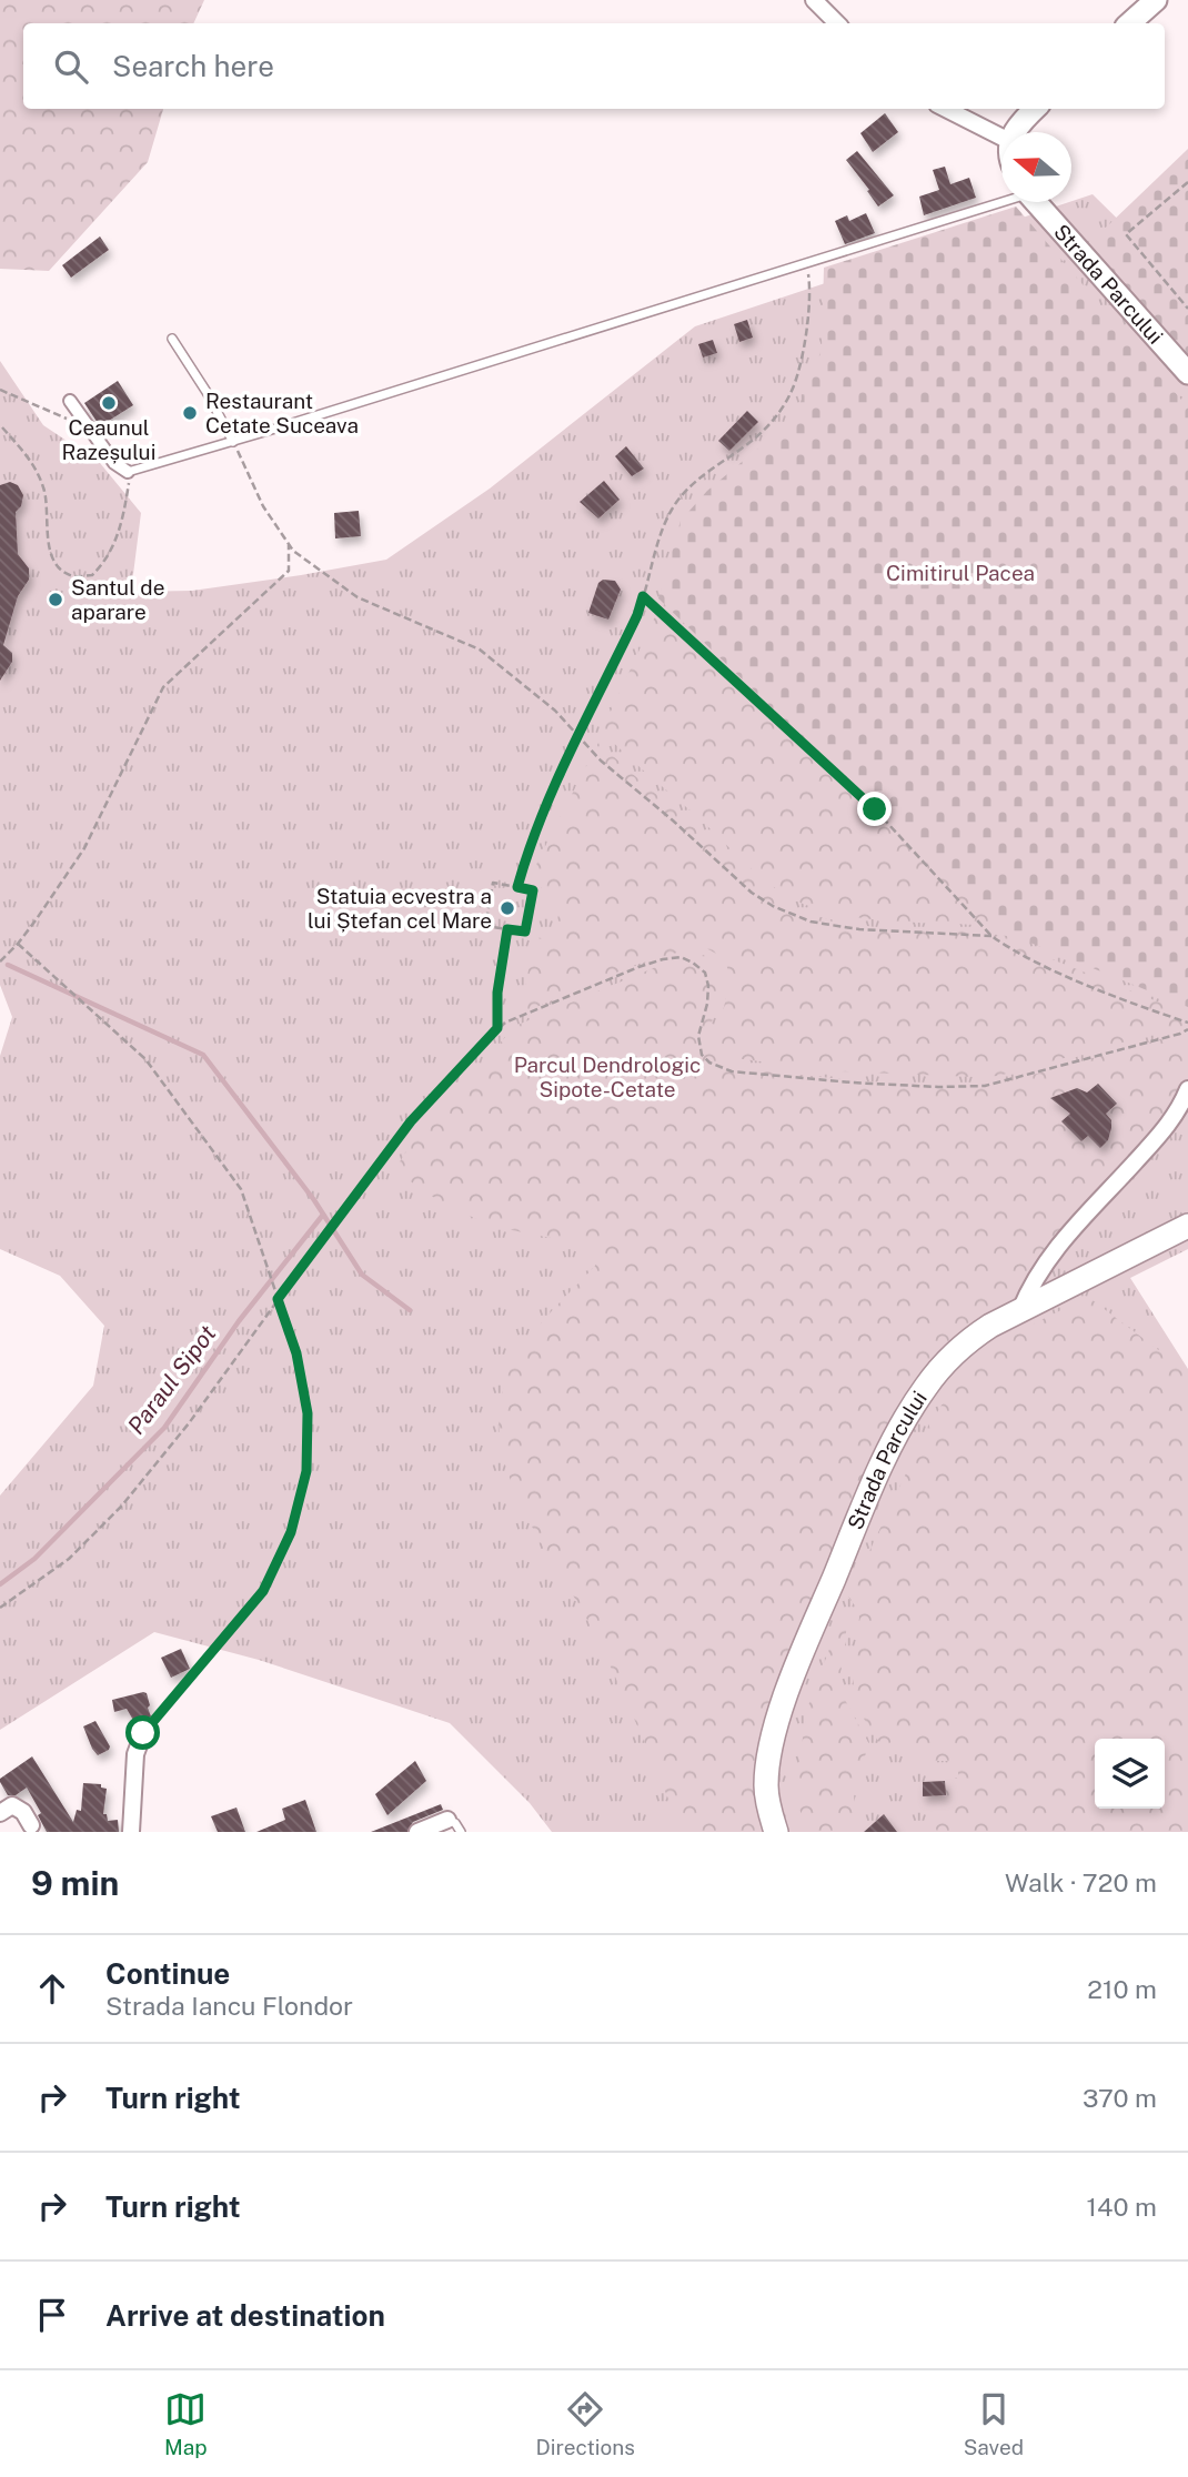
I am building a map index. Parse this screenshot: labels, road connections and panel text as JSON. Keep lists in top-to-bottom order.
{
  "streets": {
    "main road": ["Strada Parcului"]
  },
  "water": ["Paraul Sipot"],
  "parks": ["Cimitirul Pacea", "Parcul Dendrologic Sipote-Cetate"],
  "places": [
    "Ceaunul Razeșului",
    "Restaurant Cetate Suceava",
    "Santul de aparare",
    "Statuia ecvestra a lui Ștefan cel Mare"
  ],
  "north": "left",
  "page": {
    "search": "Search here",
    "heading": ["9 min", "Walk · 720 m"],
    "list": [
      ["Continue", "Strada Iancu Flondor", "210 m"],
      ["Turn right", "370 m"],
      ["Turn right", "140 m"],
      "Arrive at destination"
    ],
    "nav": ["Map", "Directions", "Saved"]
  }
}
